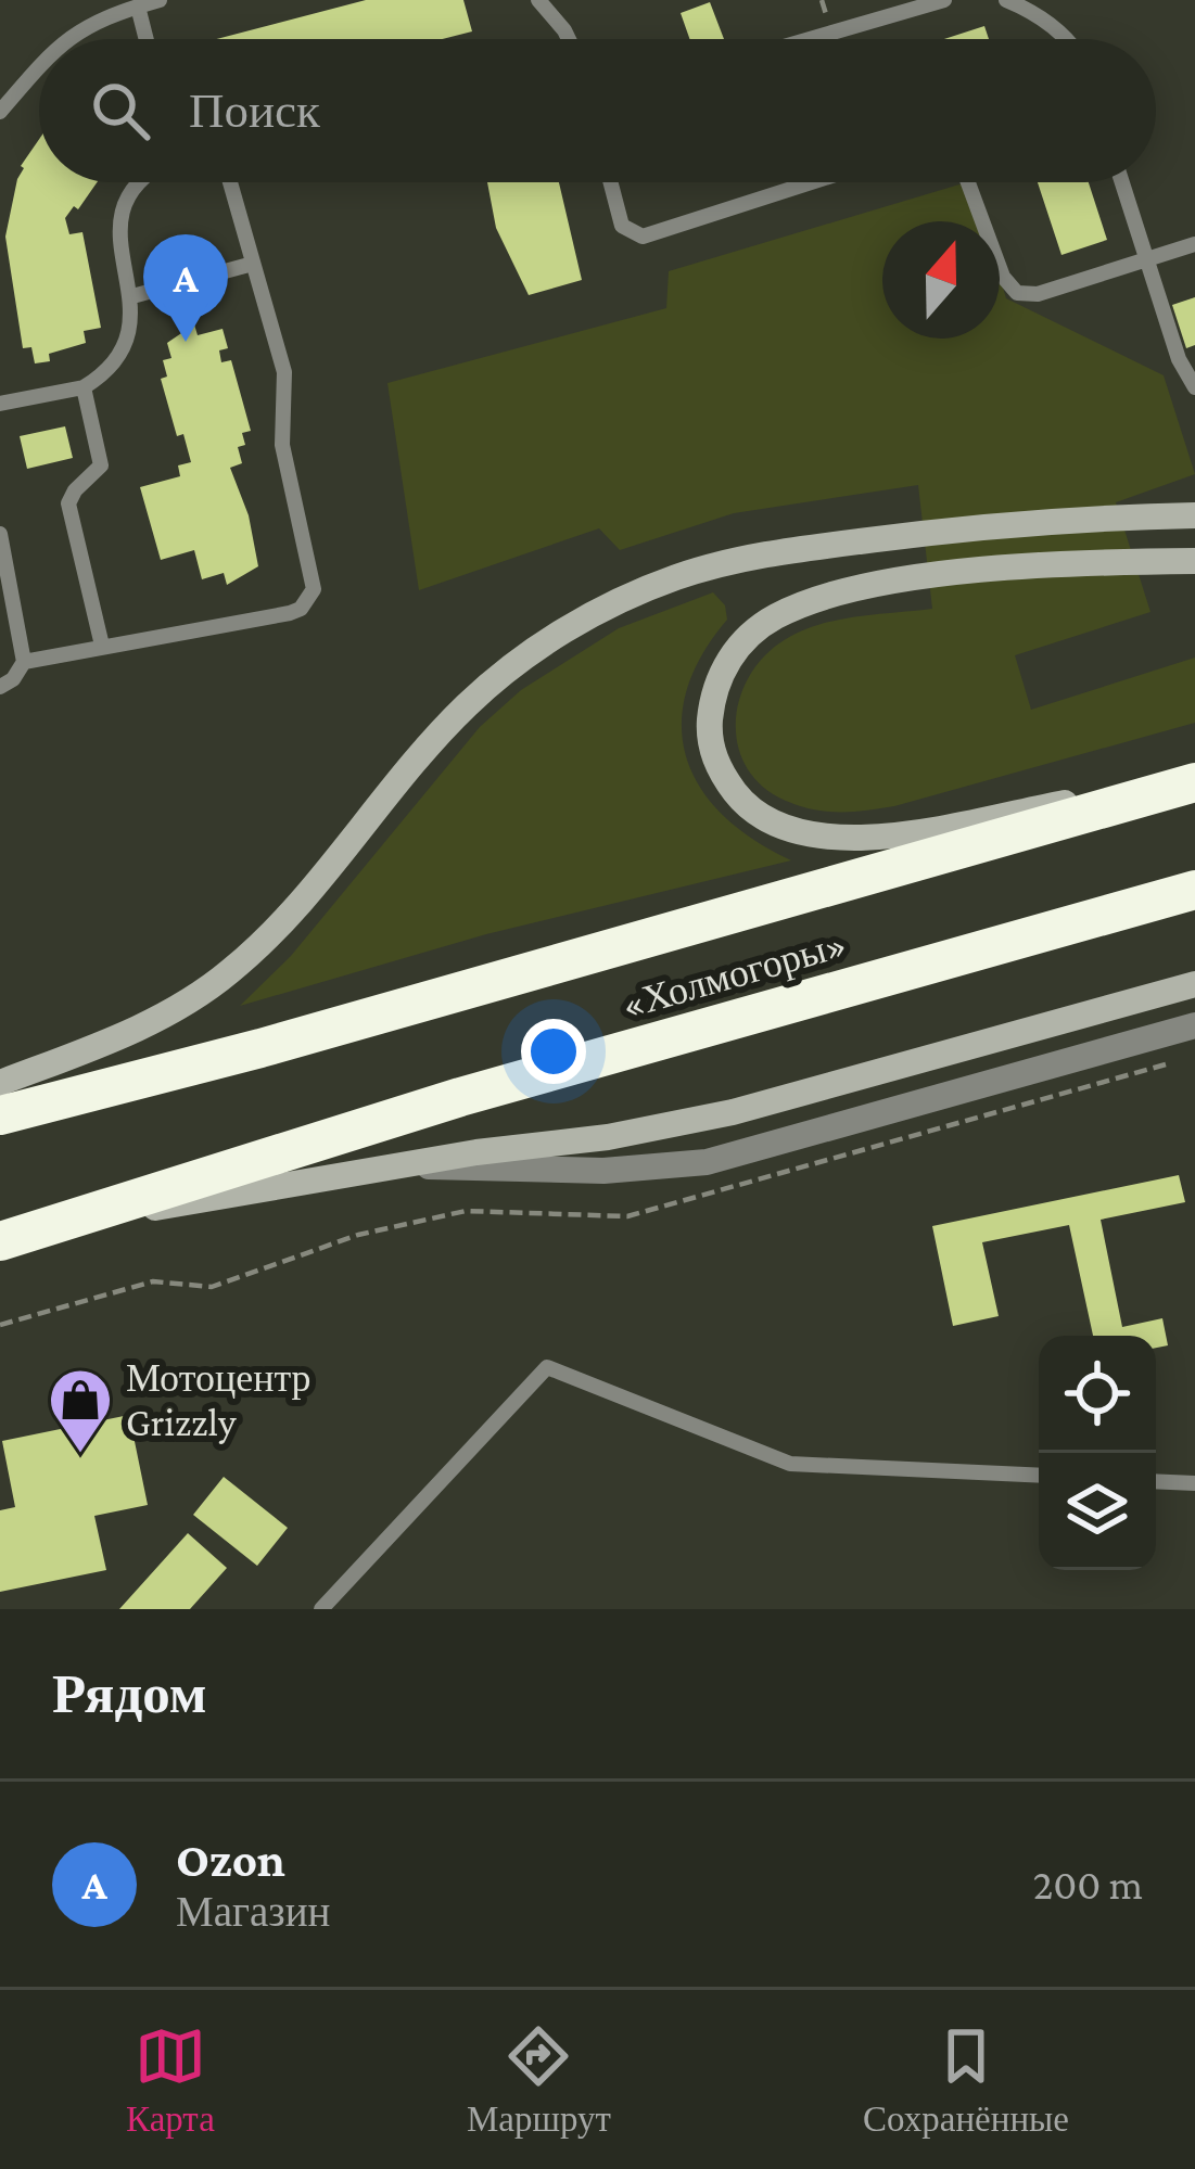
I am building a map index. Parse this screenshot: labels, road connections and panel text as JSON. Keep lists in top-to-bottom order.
{
  "streets": {
    "highway": ["«Холмогоры»"]
  },
  "places": {
    "shop": ["Мотоцентр Grizzly"]
  },
  "north": "top",
  "page": {
    "search": "Поиск",
    "pins": "A",
    "heading": "Рядом",
    "list": [
      {
        "mark": "A",
        "name": "Ozon",
        "note": "Магазин",
        "value": "200 m"
      }
    ],
    "nav": ["Карта", "Маршрут", "Сохранённые"]
  }
}
